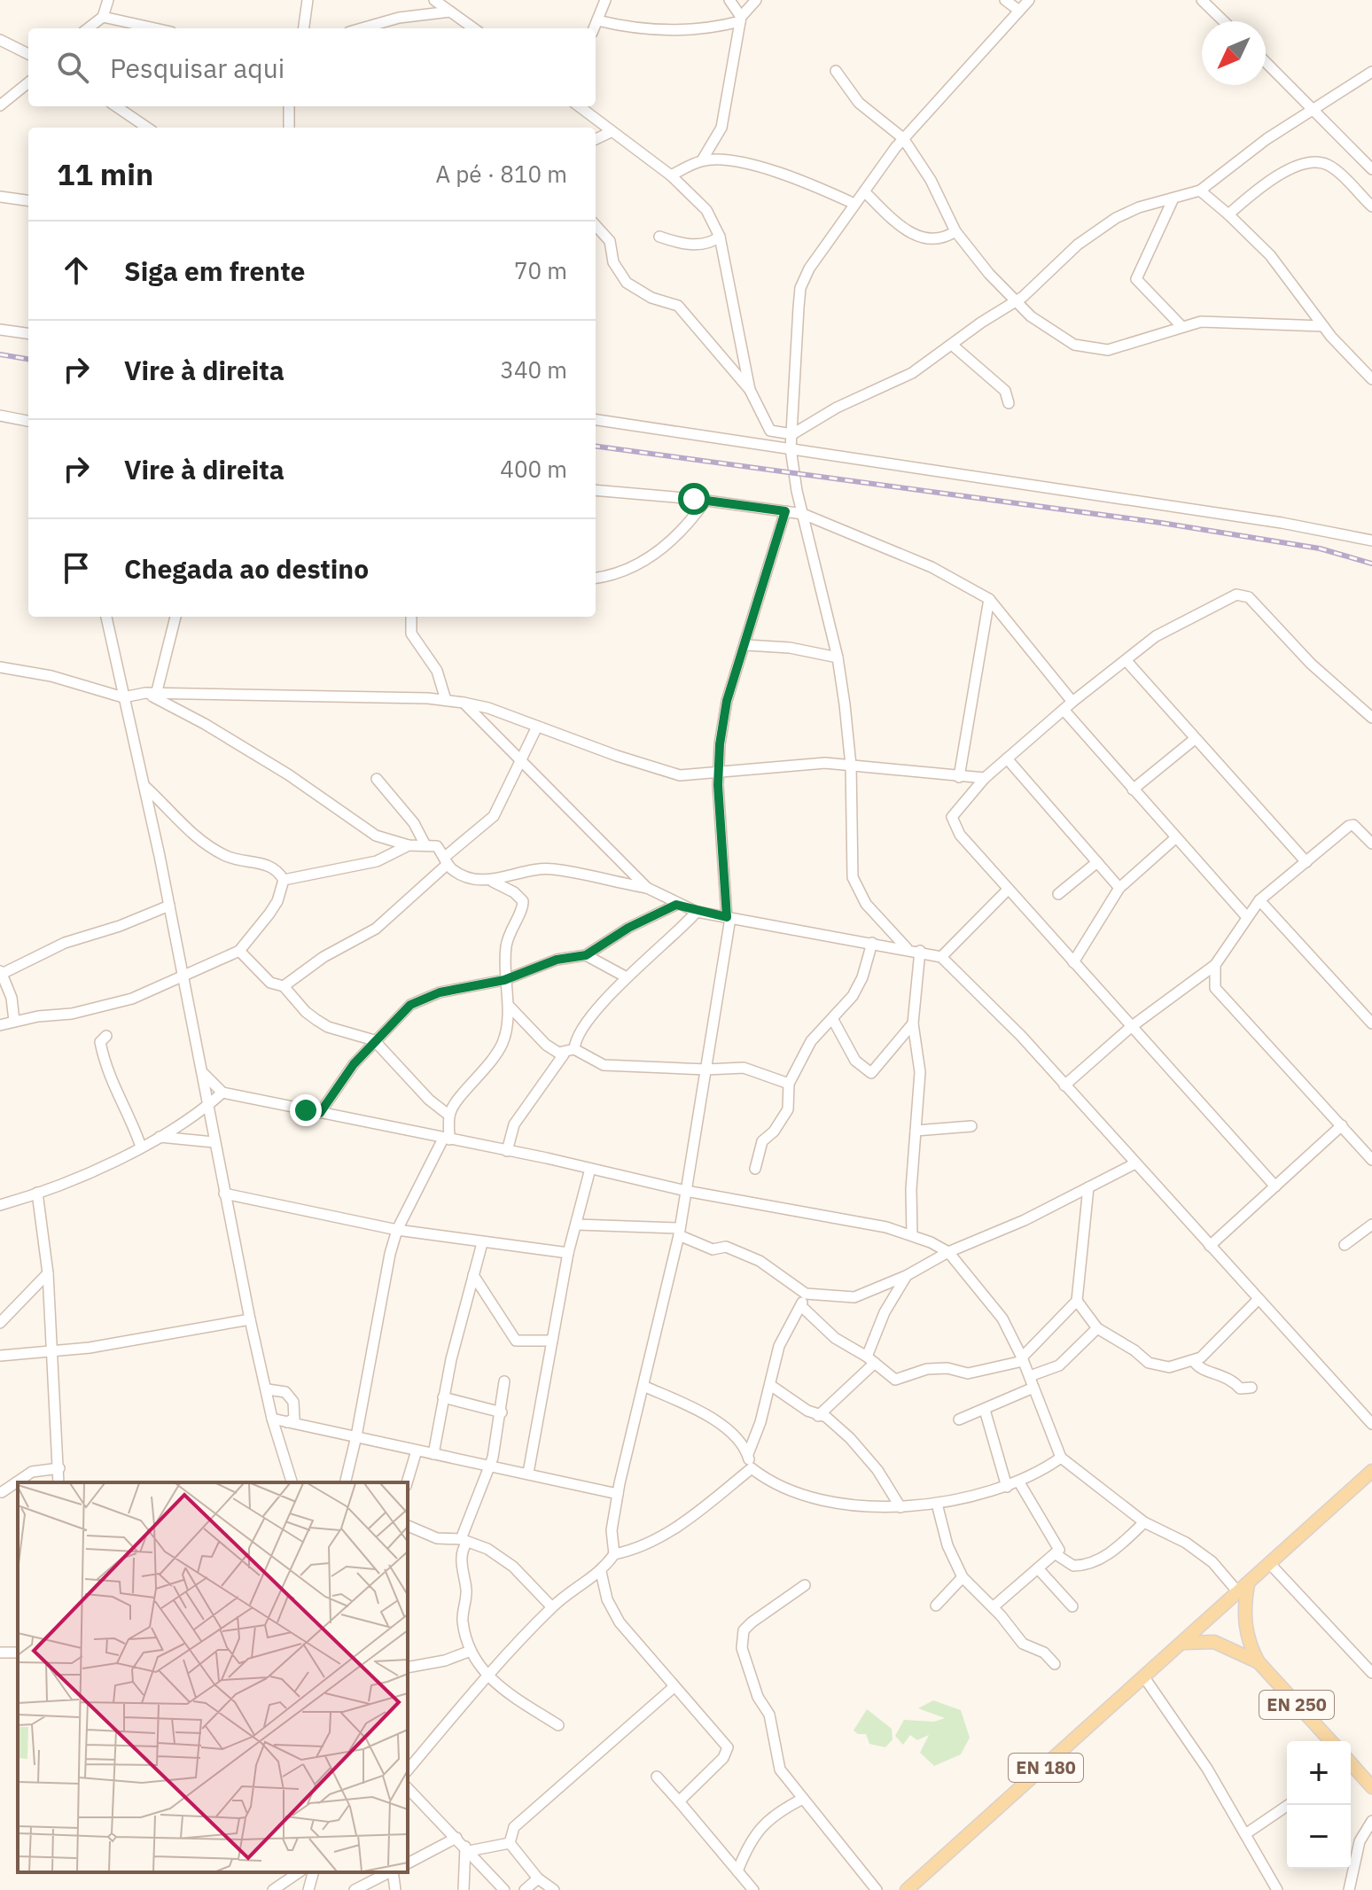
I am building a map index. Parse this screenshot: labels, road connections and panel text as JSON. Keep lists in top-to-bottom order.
{
  "streets": {
    "main road": ["EN 250", "EN 180"]
  },
  "crossings": [
    ["EN 250", "EN 180"]
  ],
  "north": "bottom left",
  "page": {
    "search": "Pesquisar aqui",
    "heading": ["11 min", "A pé · 810 m"],
    "list": [
      ["Siga em frente", "70 m"],
      ["Vire à direita", "340 m"],
      ["Vire à direita", "400 m"],
      "Chegada ao destino"
    ],
    "map_buttons": ["+", "−"]
  }
}
